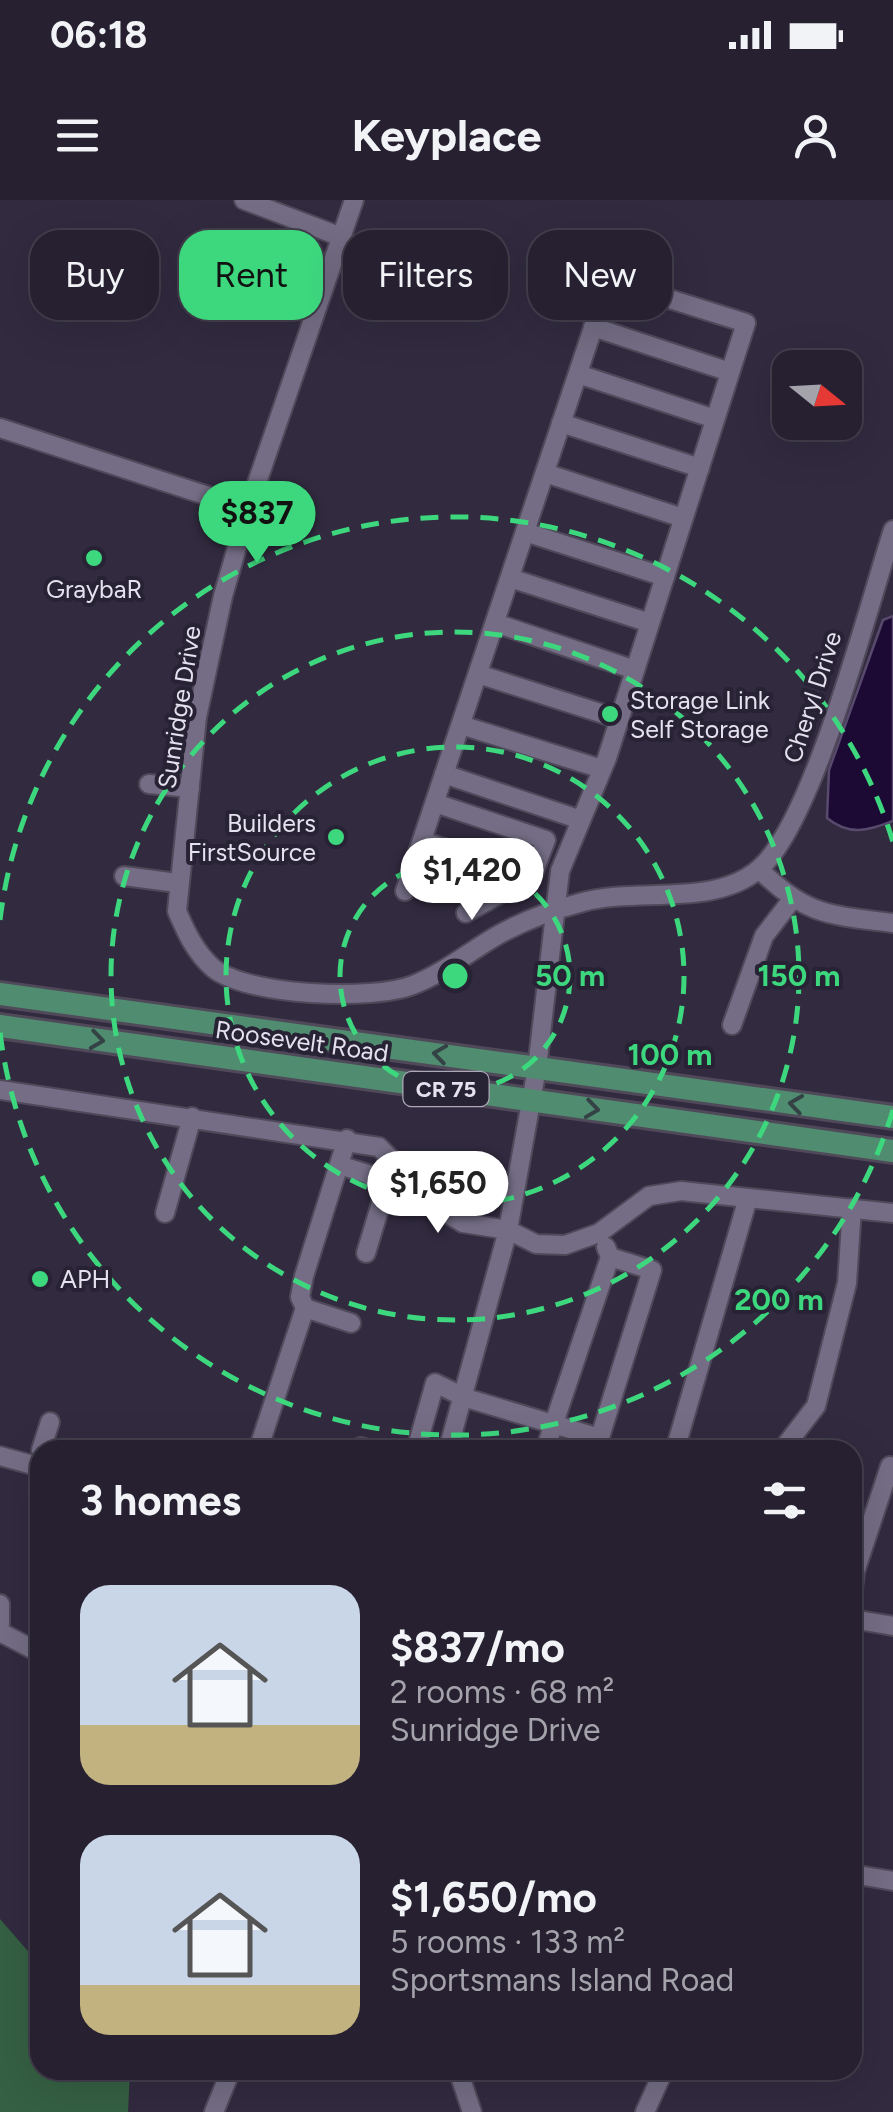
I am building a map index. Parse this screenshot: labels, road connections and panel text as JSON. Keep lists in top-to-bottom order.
{
  "streets": {
    "main road": ["Roosevelt Road", "CR 75"],
    "street": ["Cheryl Drive", "Sunridge Drive"]
  },
  "places": [
    "GraybaR",
    "Storage Link Self Storage",
    "Builders FirstSource",
    "APH"
  ],
  "north": "right",
  "page": {
    "status": "06:18",
    "header": "Keyplace",
    "chip": [
      "Buy",
      "Rent",
      "Filters",
      "New"
    ],
    "price": ["$837", "$1,420", "$1,650"],
    "heading": "3 homes",
    "list": [
      {
        "name": "$837/mo",
        "note": "2 rooms · 68 m² · Sunridge Drive"
      },
      {
        "name": "$1,650/mo",
        "note": "5 rooms · 133 m² · Sportsmans Island Road"
      }
    ]
  },
  "rings": [
    "50 m",
    "150 m",
    "100 m",
    "200 m"
  ]
}
